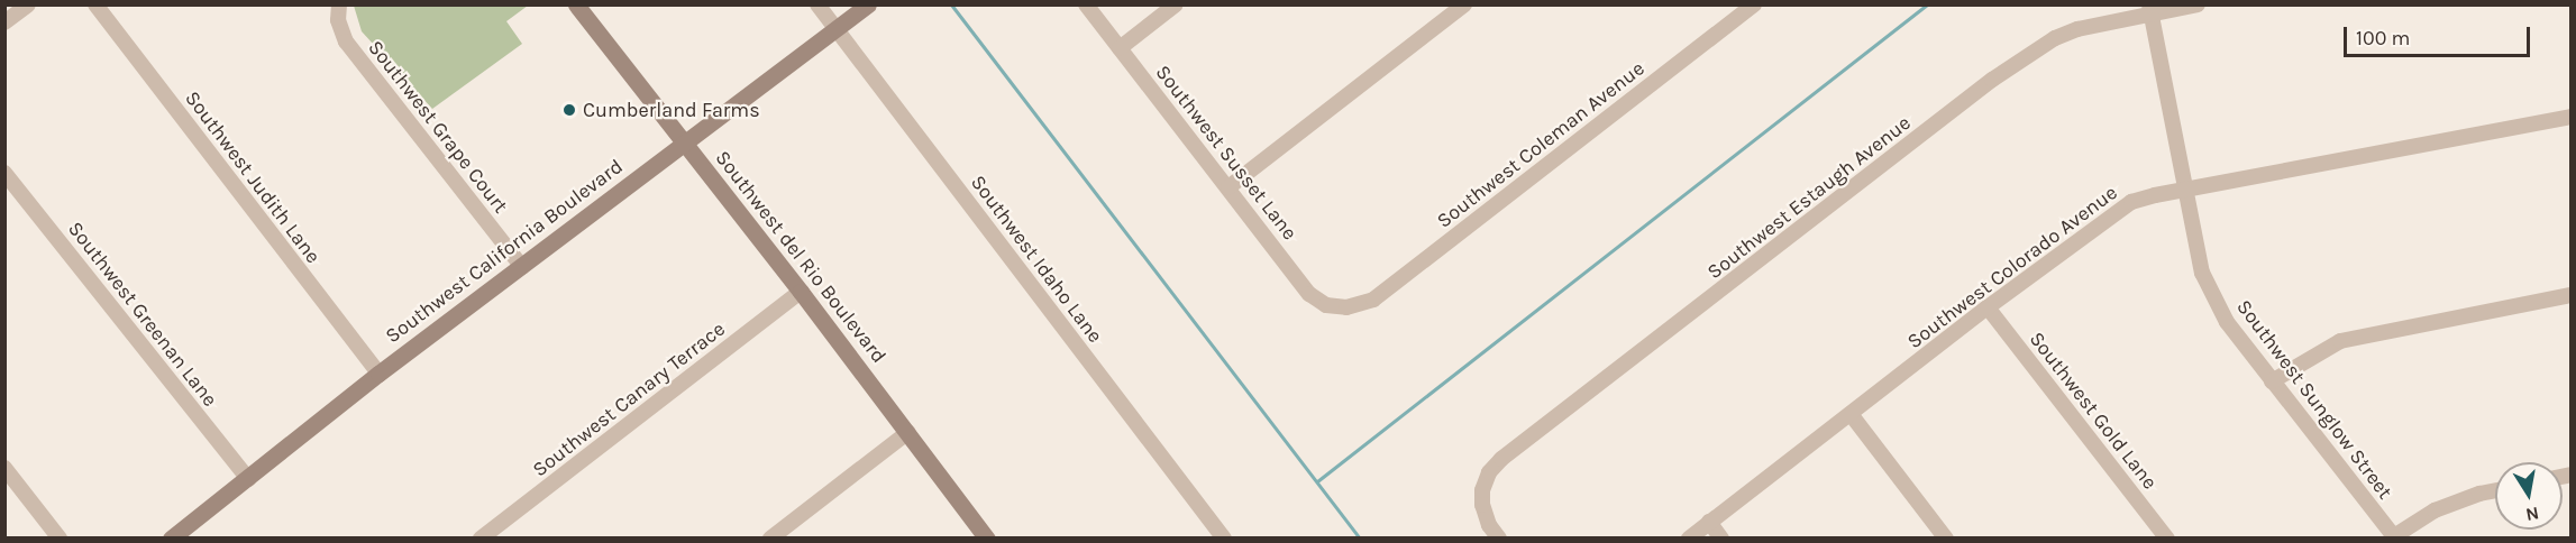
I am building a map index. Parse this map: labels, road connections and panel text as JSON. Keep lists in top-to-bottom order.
{
  "streets": {
    "street": [
      "Southwest Grape Court",
      "Southwest Coleman Avenue",
      "Southwest Susset Lane",
      "Southwest Judith Lane",
      "Southwest Estaugh Avenue",
      "Southwest California Boulevard",
      "Southwest del Rio Boulevard",
      "Southwest Idaho Lane",
      "Southwest Colorado Avenue",
      "Southwest Greenan Lane",
      "Southwest Canary Terrace",
      "Southwest Sunglow Street",
      "Southwest Gold Lane"
    ]
  },
  "crossings": [
    ["Southwest Grape Court", "Southwest California Boulevard"],
    ["Southwest Coleman Avenue", "Southwest Susset Lane"],
    ["Southwest Judith Lane", "Southwest California Boulevard"],
    ["Southwest Estaugh Avenue", "Southwest Sunglow Street"],
    ["Southwest California Boulevard", "Southwest del Rio Boulevard"],
    ["Southwest California Boulevard", "Southwest Idaho Lane"],
    ["Southwest California Boulevard", "Southwest Greenan Lane"],
    ["Southwest del Rio Boulevard", "Southwest Canary Terrace"],
    ["Southwest Colorado Avenue", "Southwest Sunglow Street"],
    ["Southwest Colorado Avenue", "Southwest Gold Lane"]
  ],
  "places": ["Cumberland Farms"],
  "scale_bar": "100 m",
  "north": "bottom"
}
